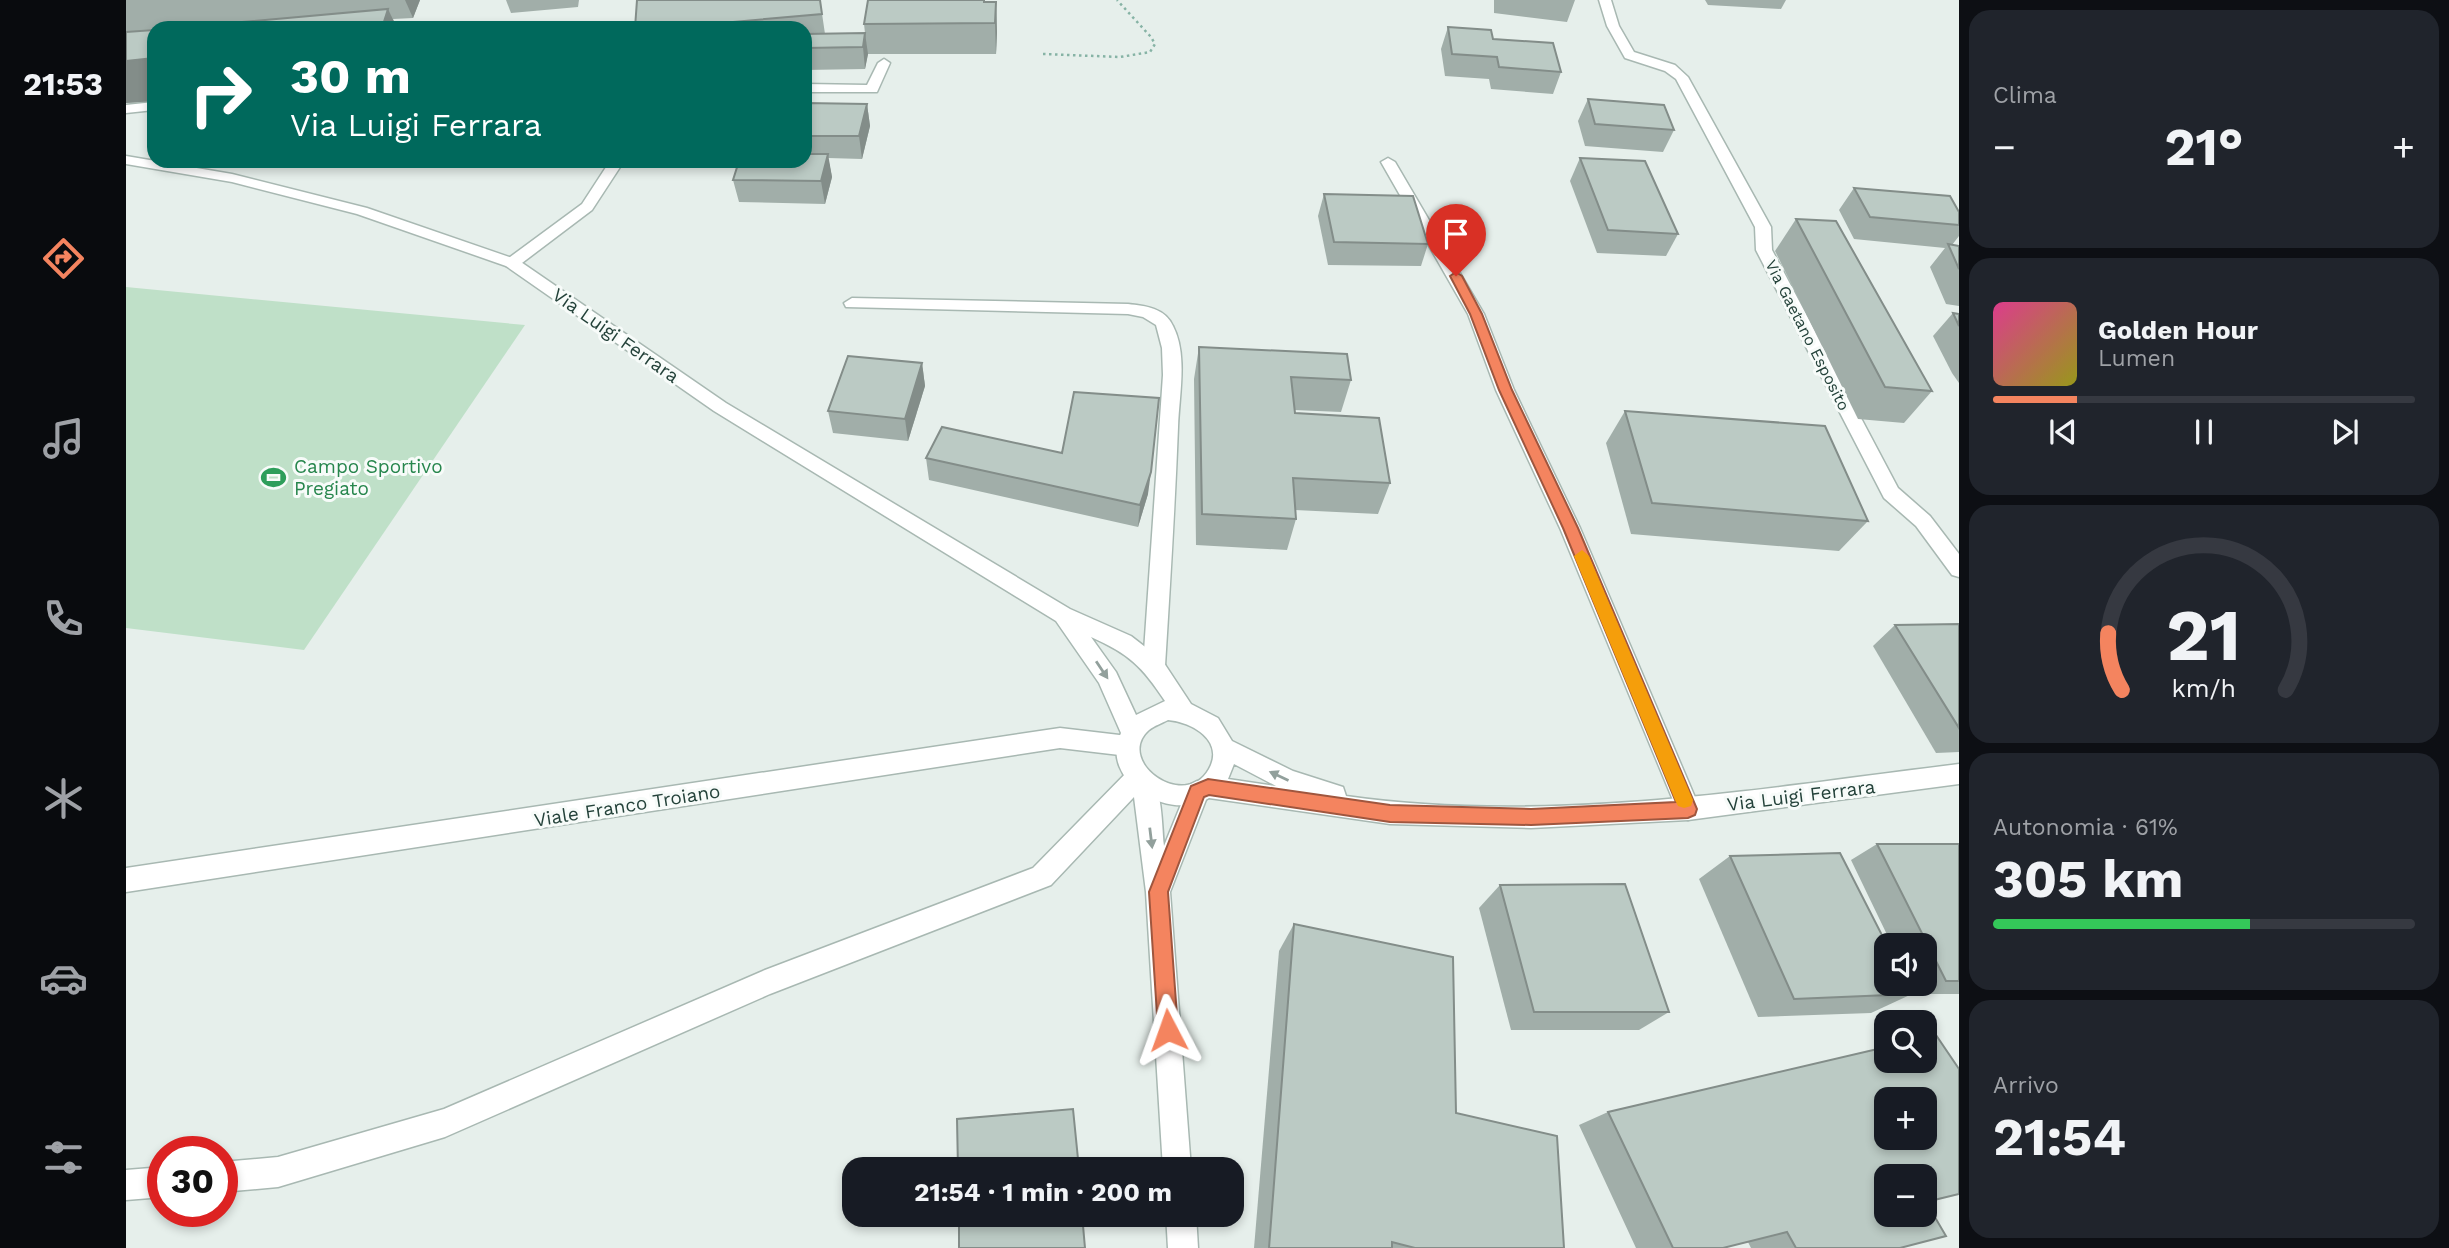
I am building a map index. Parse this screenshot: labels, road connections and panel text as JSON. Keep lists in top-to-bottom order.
{
  "streets": {
    "street": ["Via Luigi Ferrara", "Via Gaetano Esposito", "Viale Franco Troiano"]
  },
  "crossings": [
    ["Via Luigi Ferrara", "Viale Franco Troiano"]
  ],
  "places": {
    "sports": ["Campo Sportivo Pregiato"]
  },
  "page": {
    "tabs": "21:53",
    "tile": [
      "Clima",
      ["Autonomia · 61%", "305 km"],
      ["Arrivo", "21:54"]
    ],
    "turn": ["30 m", "Via Luigi Ferrara"],
    "heat": ["−", "21°", "+"],
    "song": ["Golden Hour", "Lumen"],
    "map_buttons": ["+", "−"],
    "limit": "30",
    "trip": "21:54 · 1 min · 200 m",
    "gauge": ["21", "km/h"]
  }
}
